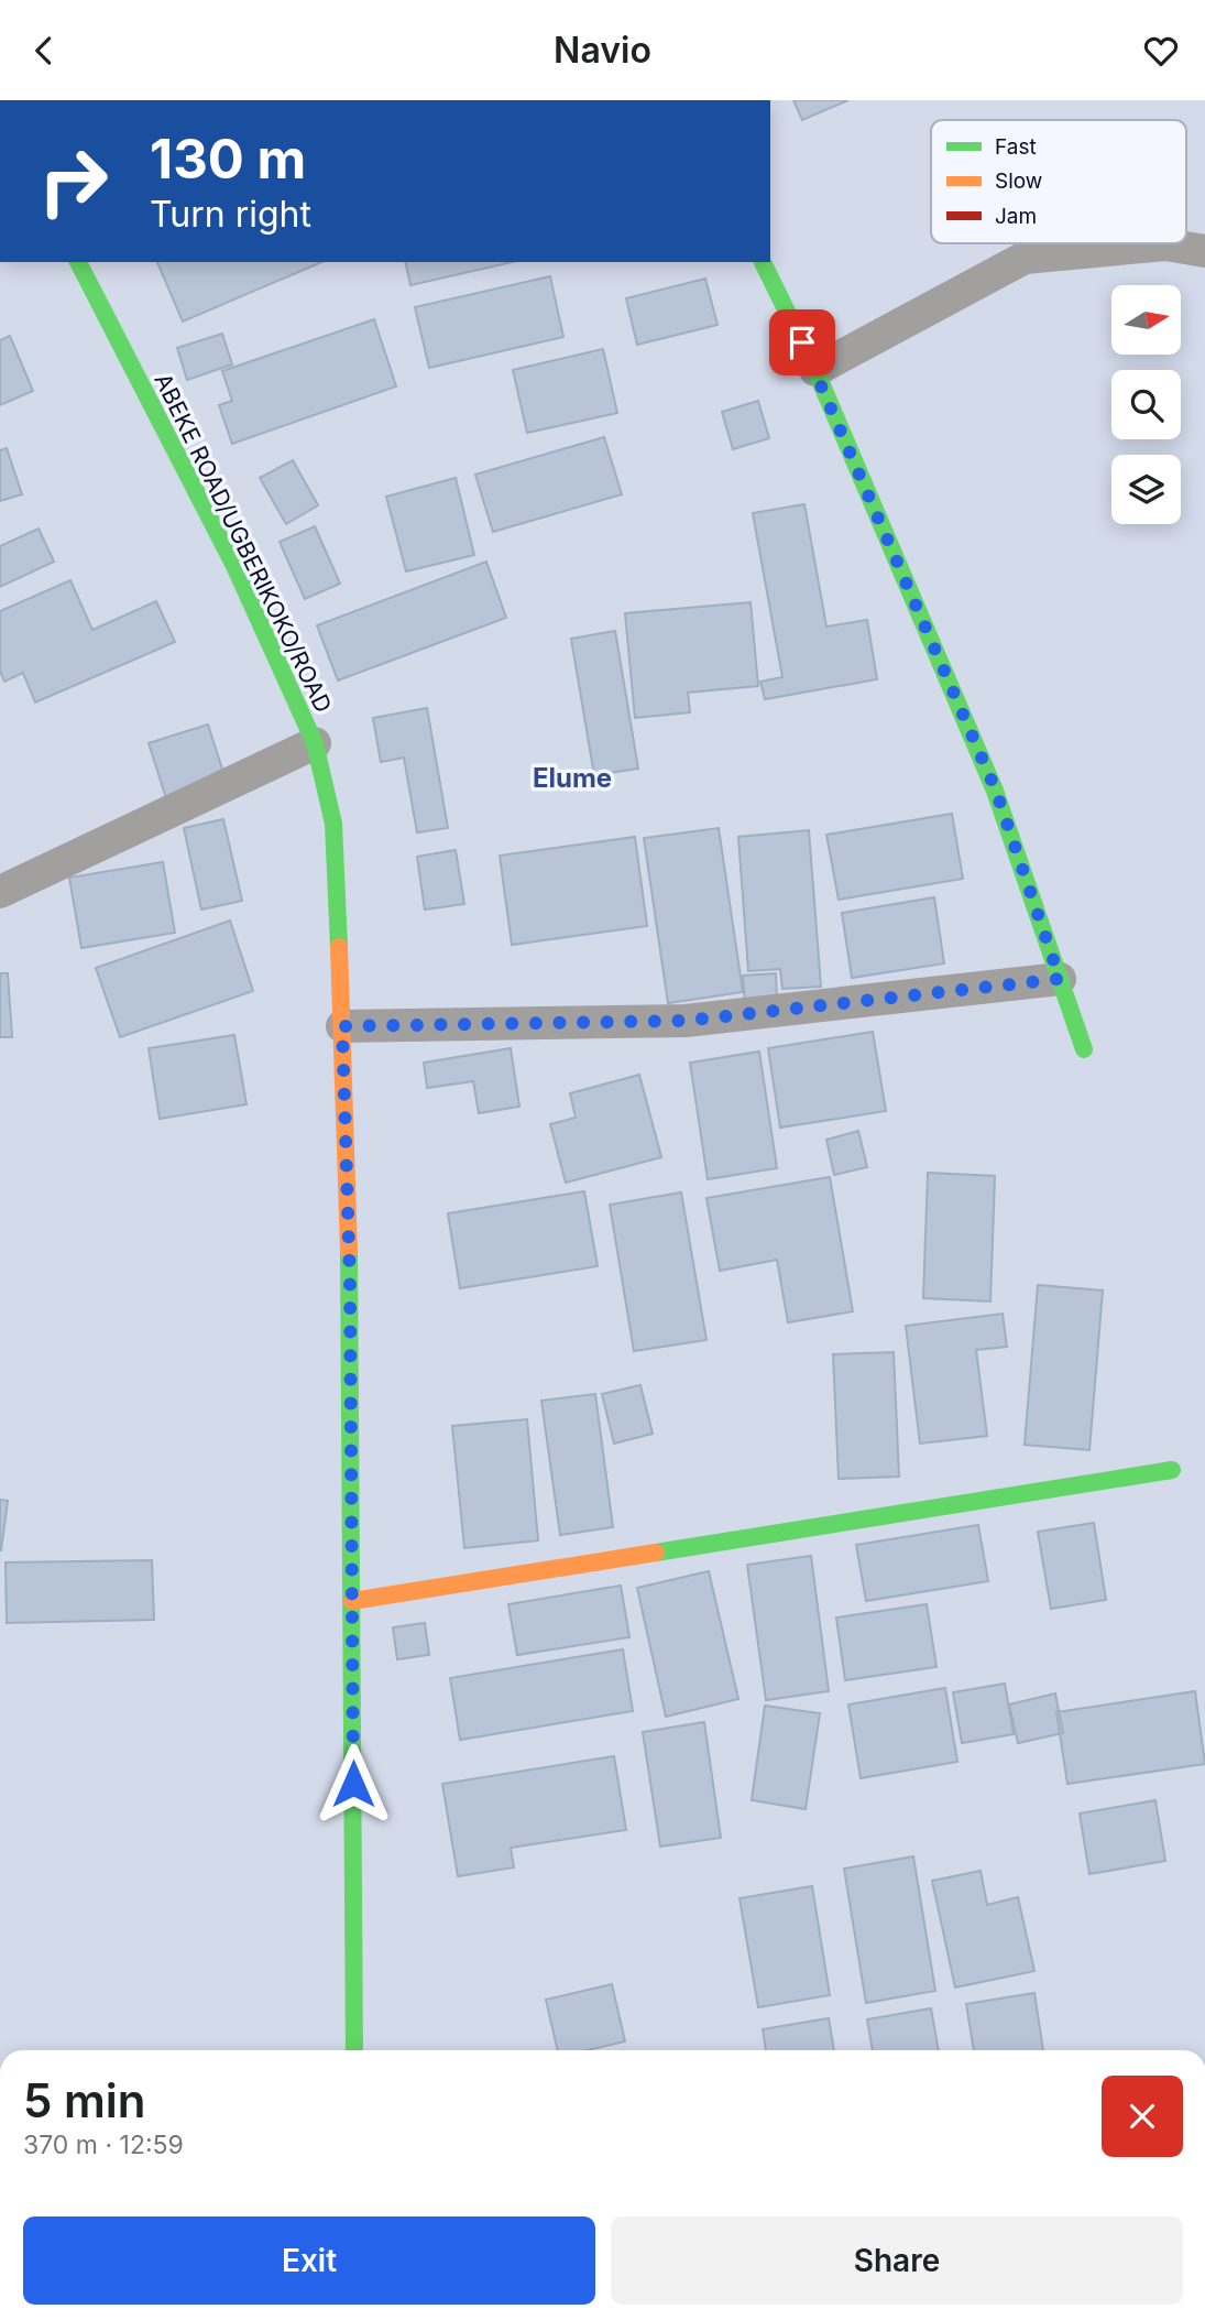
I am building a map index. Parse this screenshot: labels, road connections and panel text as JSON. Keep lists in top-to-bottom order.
{
  "streets": {
    "street": ["ABEKE ROAD/UGBERIKOKO/ROAD"]
  },
  "districts": ["Elume"],
  "legend": ["Fast", "Slow", "Jam"],
  "north": "right",
  "page": {
    "header": "Navio",
    "turn": ["130 m", "Turn right"],
    "heading": ["5 min", "370 m · 12:59"],
    "buttons": ["Exit", "Share"]
  }
}
